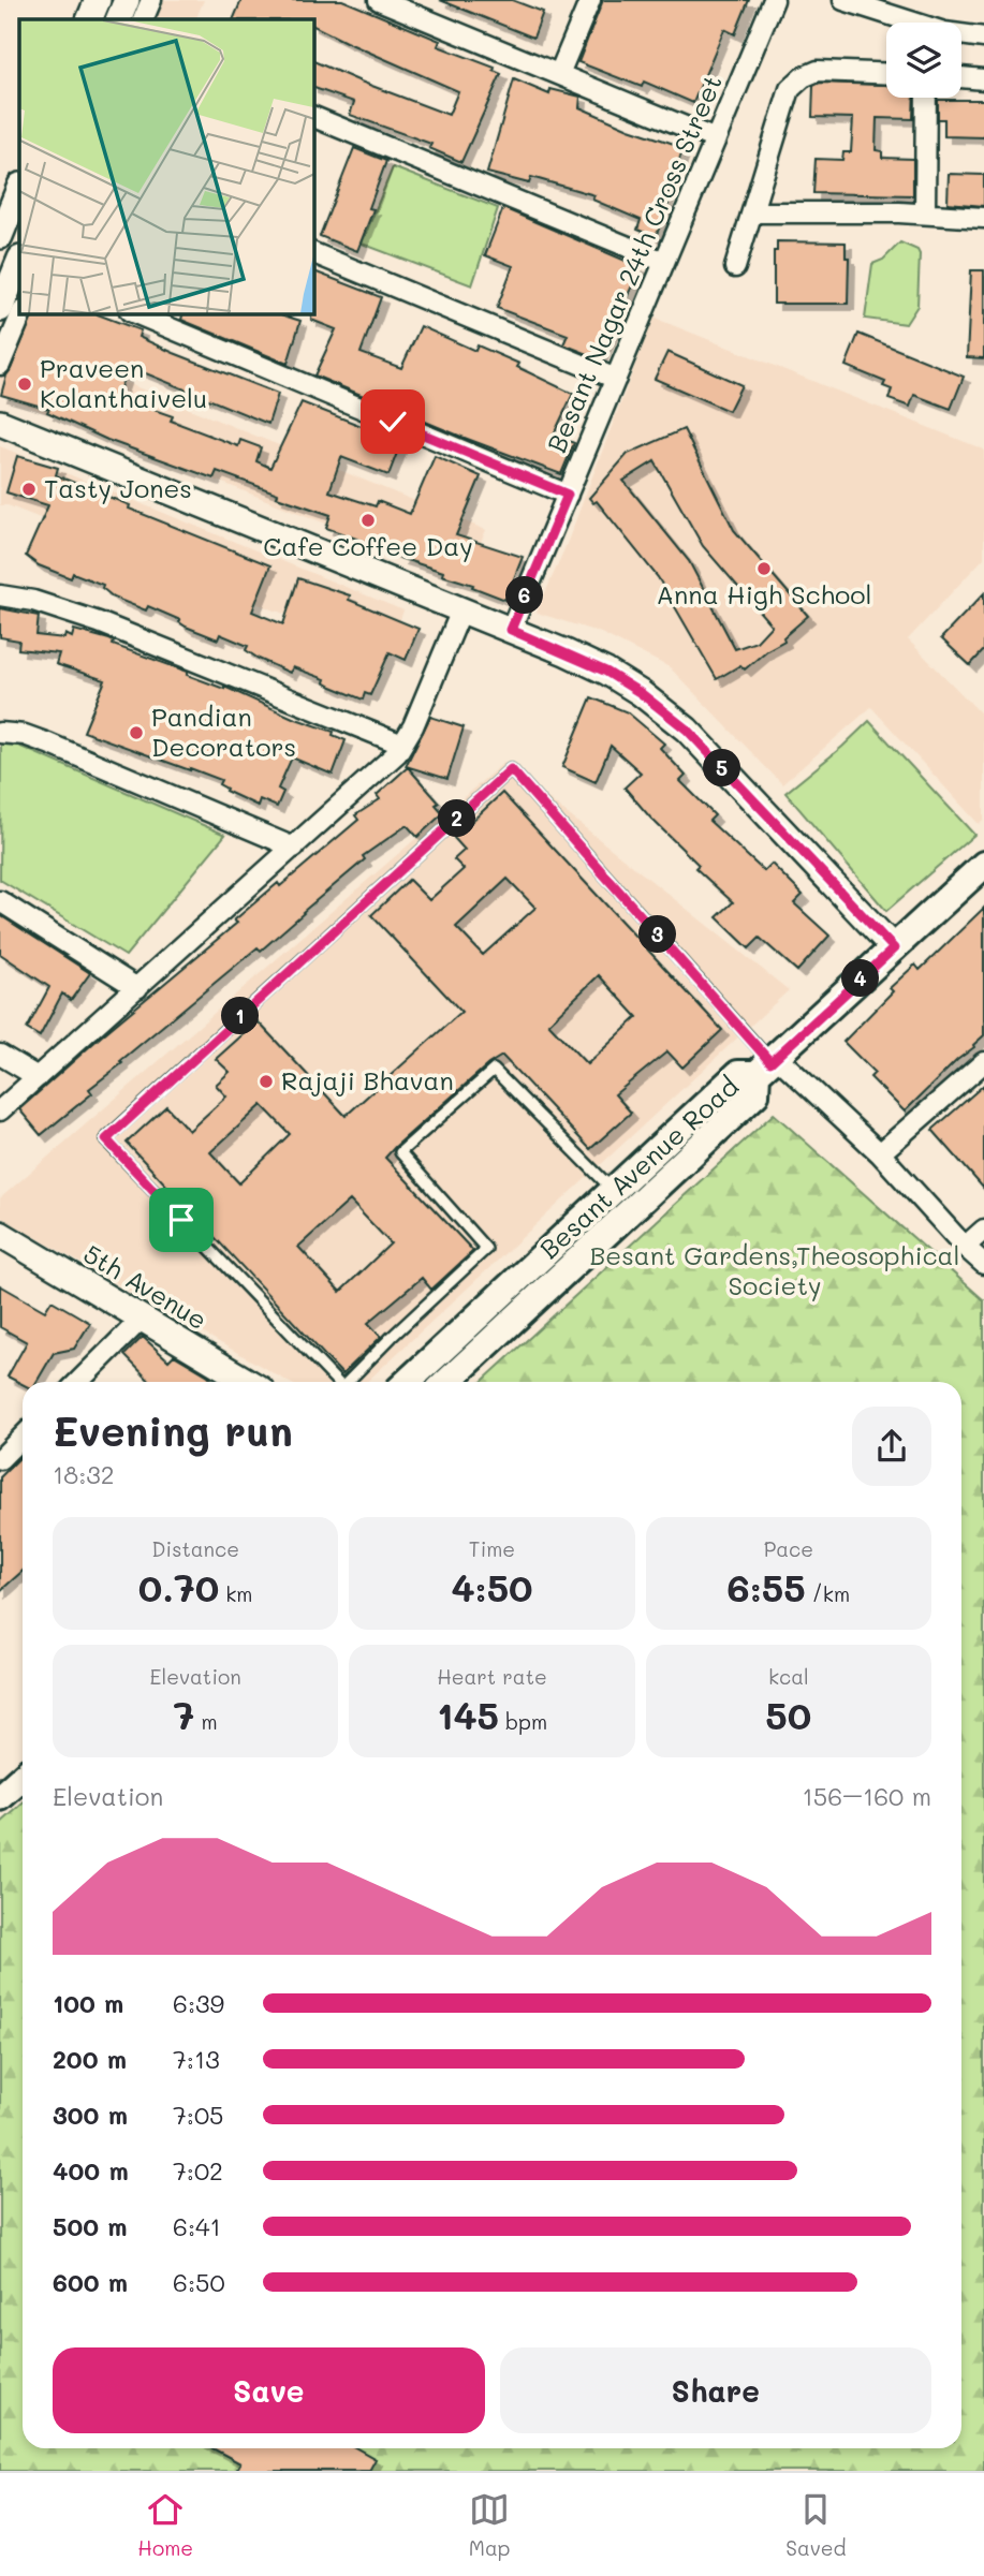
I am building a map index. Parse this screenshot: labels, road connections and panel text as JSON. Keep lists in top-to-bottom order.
{
  "streets": {
    "main road": ["Besant Avenue Road"],
    "street": ["Besant Nagar 24th Cross Street", "5th Avenue"]
  },
  "parks": ["Besant Gardens,Theosophical Society"],
  "places": [
    "Praveen Kolanthaivelu",
    "Tasty Jones",
    "Cafe Coffee Day",
    "Anna High School",
    "Pandian Decorators",
    "Rajaji Bhavan"
  ],
  "page": {
    "pins": [
      "6",
      "5",
      "2",
      "3",
      "4",
      "1"
    ],
    "heading": ["Evening run", "18:32"],
    "stats": [
      ["Distance", "0.70 km"],
      ["Time", "4:50"],
      ["Pace", "6:55 /km"],
      ["Elevation", "7 m"],
      ["Heart rate", "145 bpm"],
      ["kcal", "50"]
    ],
    "chart": ["Elevation", "156–160 m"],
    "list": [
      {
        "name": "100 m",
        "note": "6:39"
      },
      {
        "name": "200 m",
        "note": "7:13"
      },
      {
        "name": "300 m",
        "note": "7:05"
      },
      {
        "name": "400 m",
        "note": "7:02"
      },
      {
        "name": "500 m",
        "note": "6:41"
      },
      {
        "name": "600 m",
        "note": "6:50"
      }
    ],
    "buttons": ["Save", "Share"],
    "tabs": ["Home", "Map", "Saved"]
  }
}
